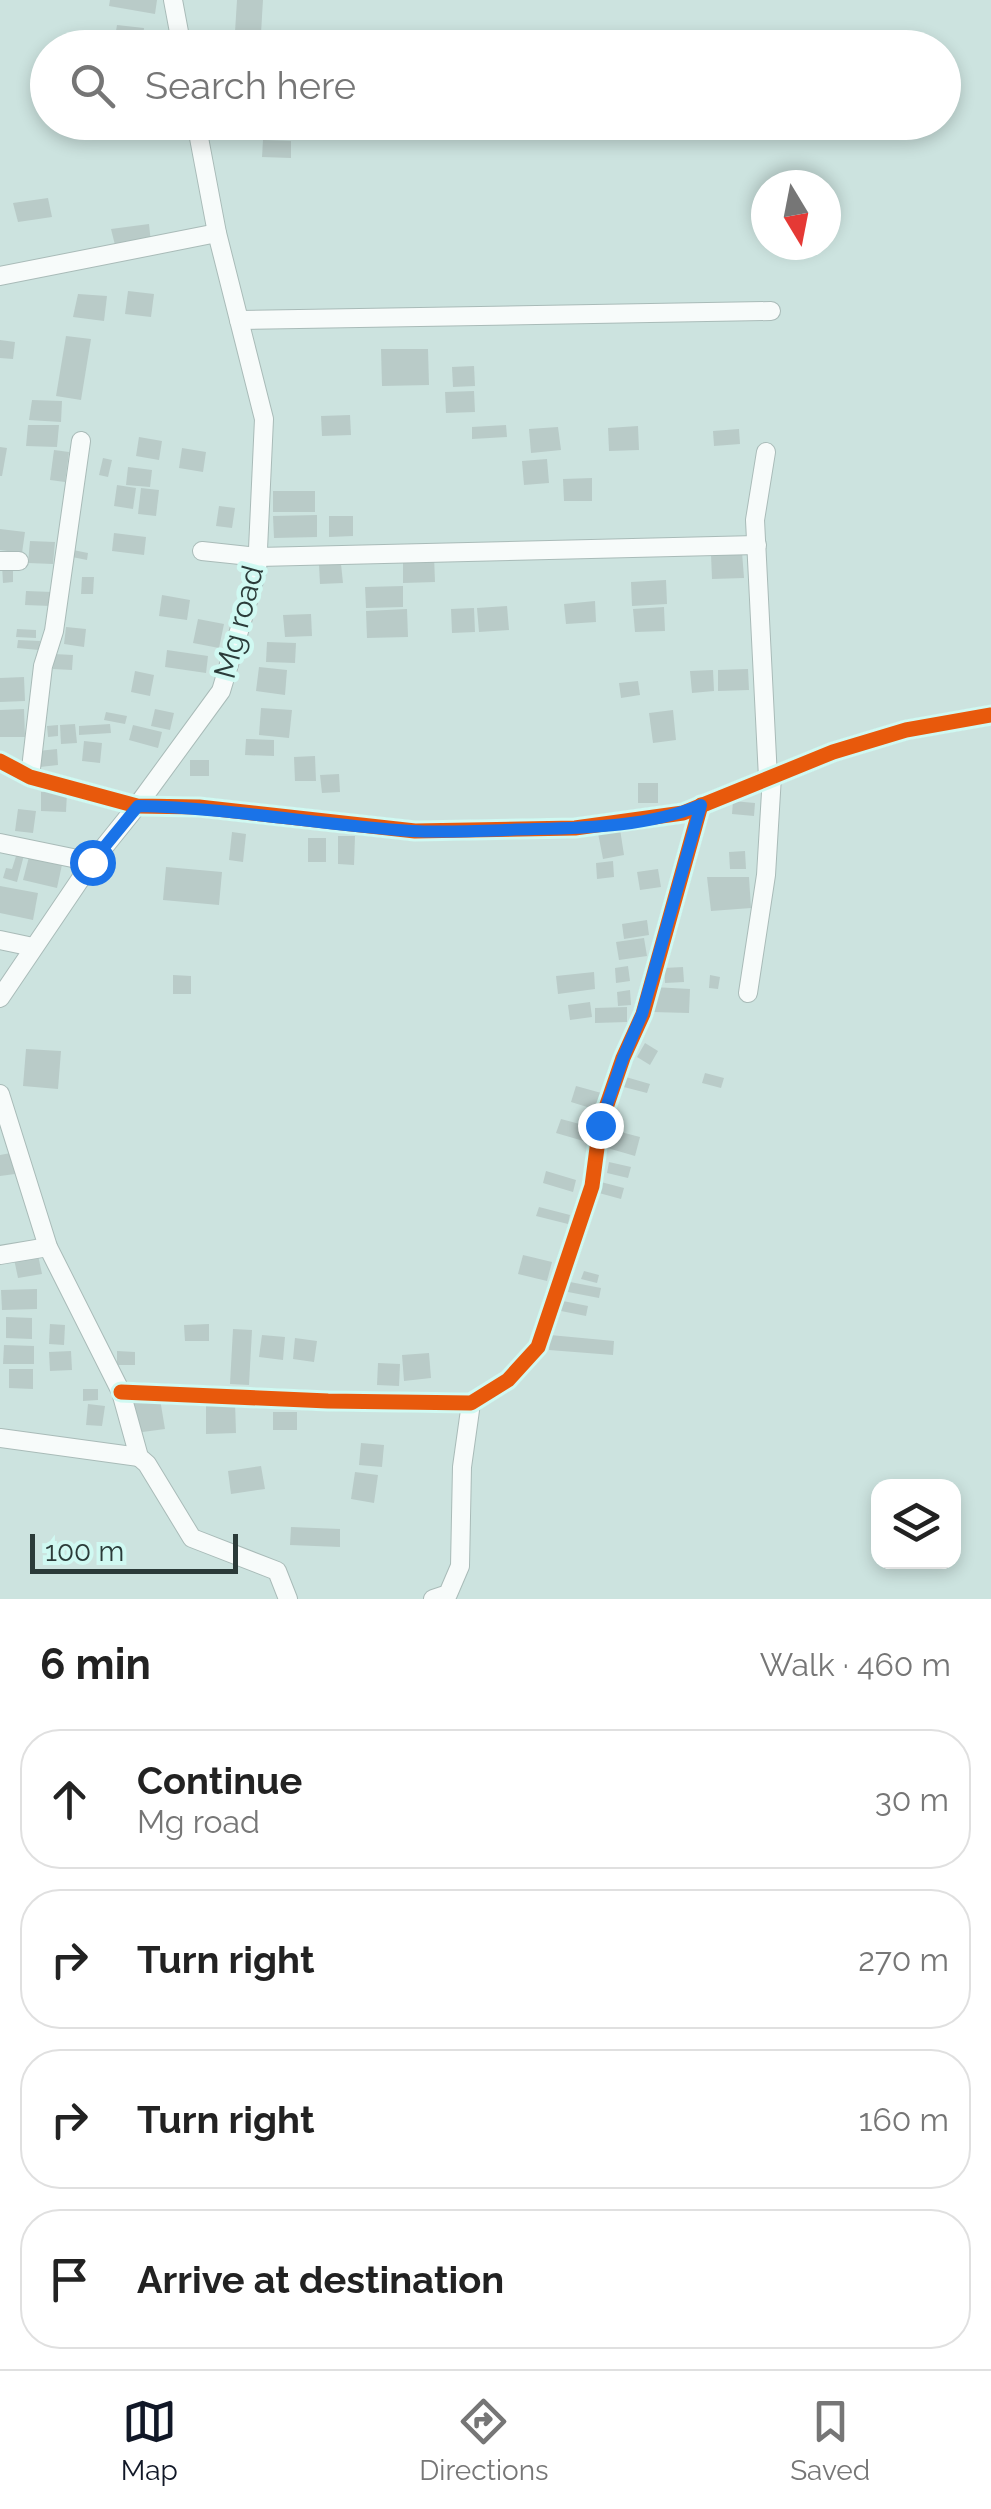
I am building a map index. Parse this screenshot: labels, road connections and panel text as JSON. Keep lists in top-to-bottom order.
{
  "streets": {
    "street": ["Mg road"]
  },
  "scale_bar": "100 m",
  "north": "bottom",
  "page": {
    "search": "Search here",
    "scale": "100 m",
    "heading": ["6 min", "Walk · 460 m"],
    "list": [
      ["Continue", "Mg road", "30 m"],
      ["Turn right", "270 m"],
      ["Turn right", "160 m"],
      "Arrive at destination"
    ],
    "nav": ["Map", "Directions", "Saved"]
  }
}
